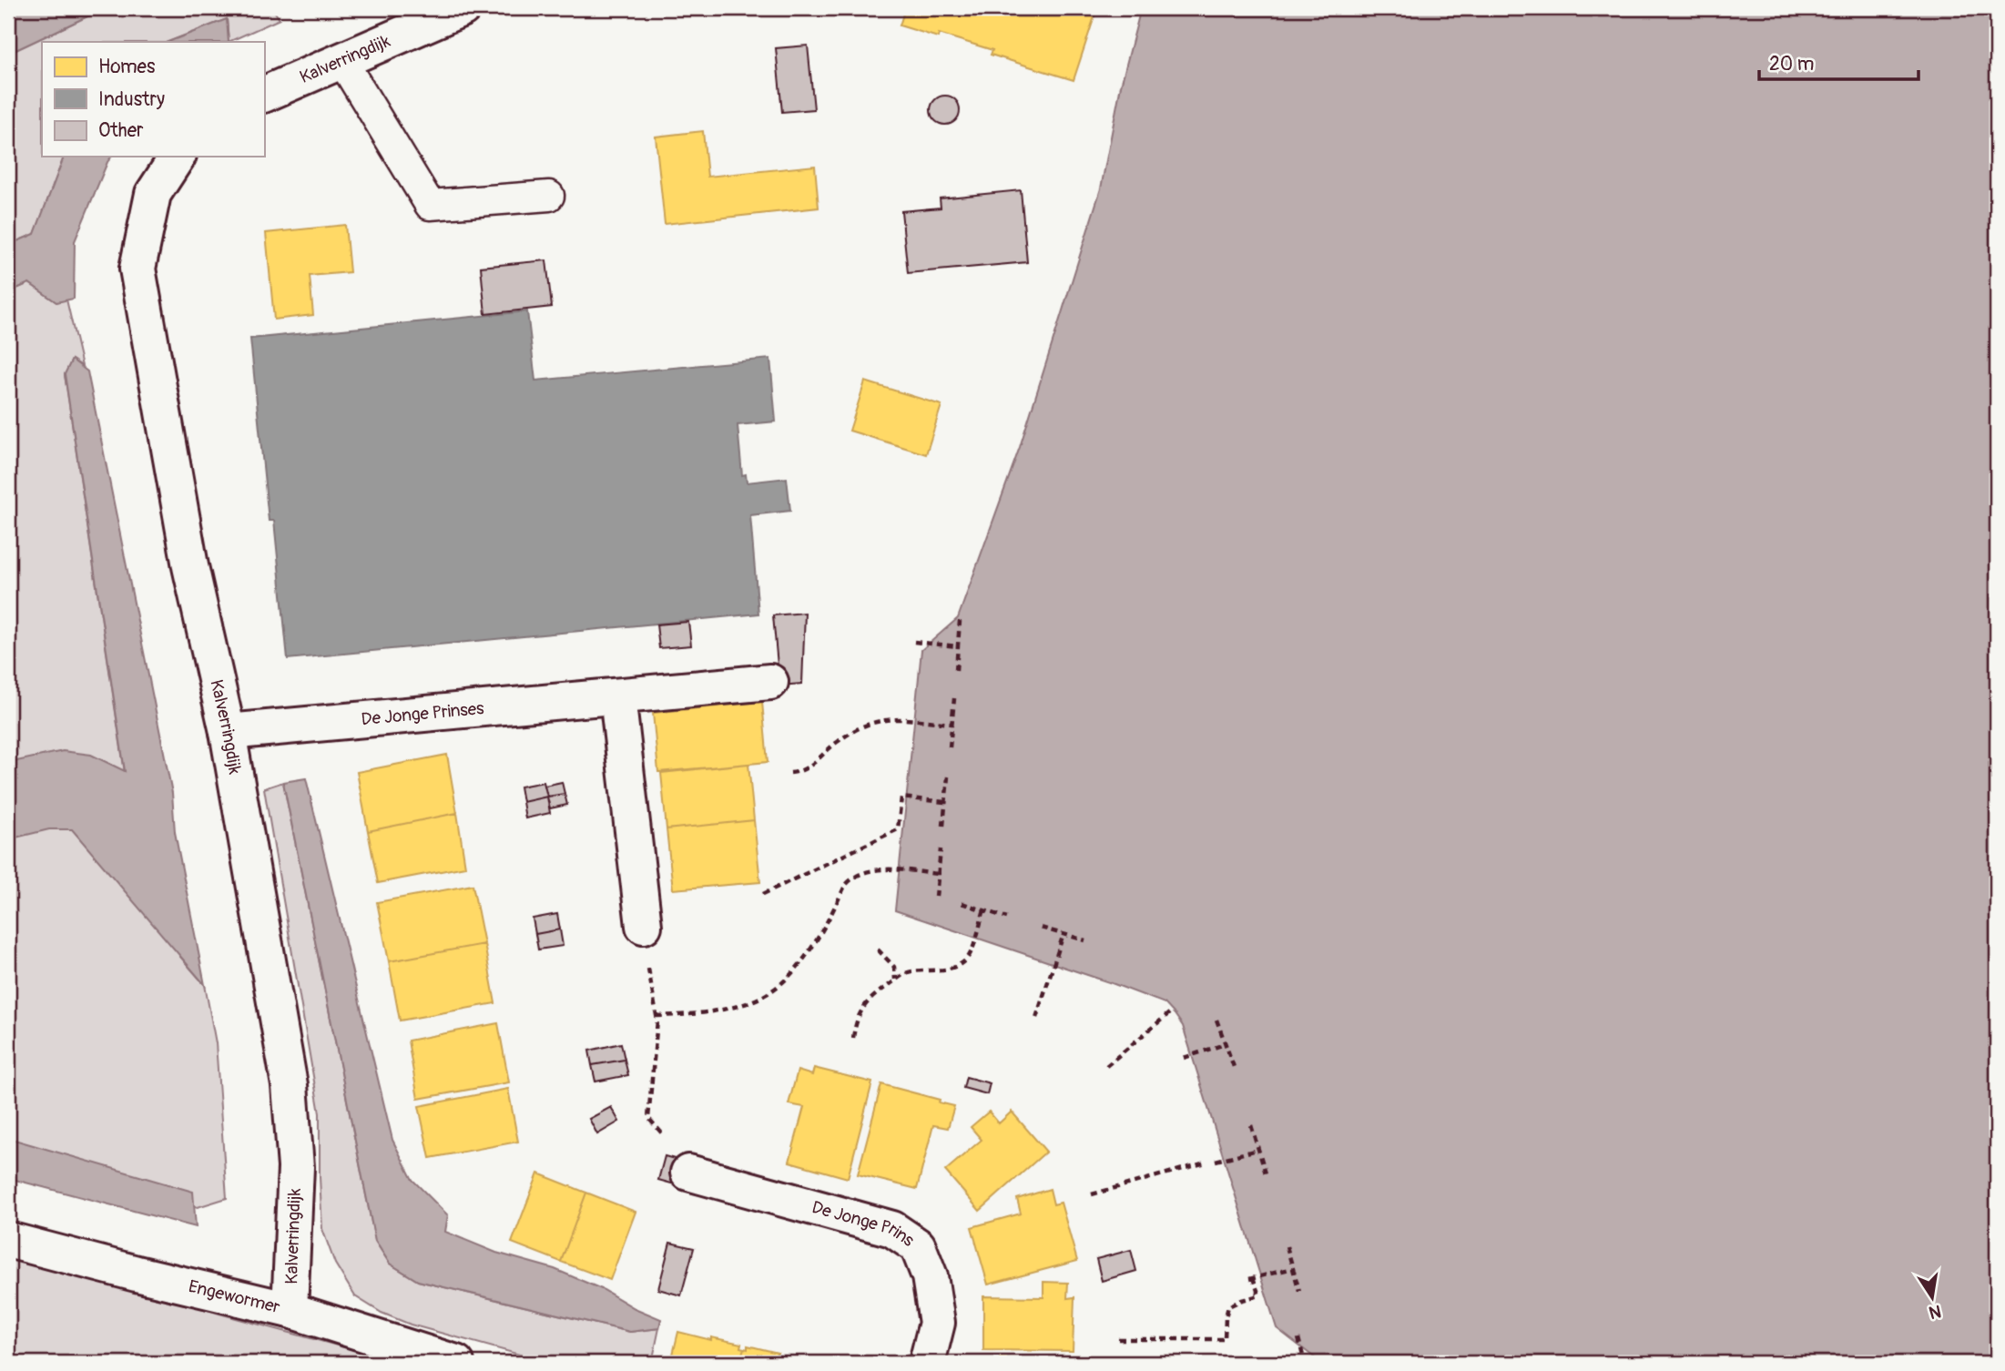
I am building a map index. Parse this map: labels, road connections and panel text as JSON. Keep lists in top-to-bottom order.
{
  "streets": {
    "street": [
      "Kalverringdijk",
      "De Jonge Prinses",
      "De Jonge Prins",
      "Engewormer"
    ]
  },
  "crossings": [
    ["Kalverringdijk", "De Jonge Prinses"],
    ["Kalverringdijk", "Engewormer"]
  ],
  "legend": ["Homes", "Industry", "Other"],
  "scale_bar": "20 m",
  "north": "bottom"
}
